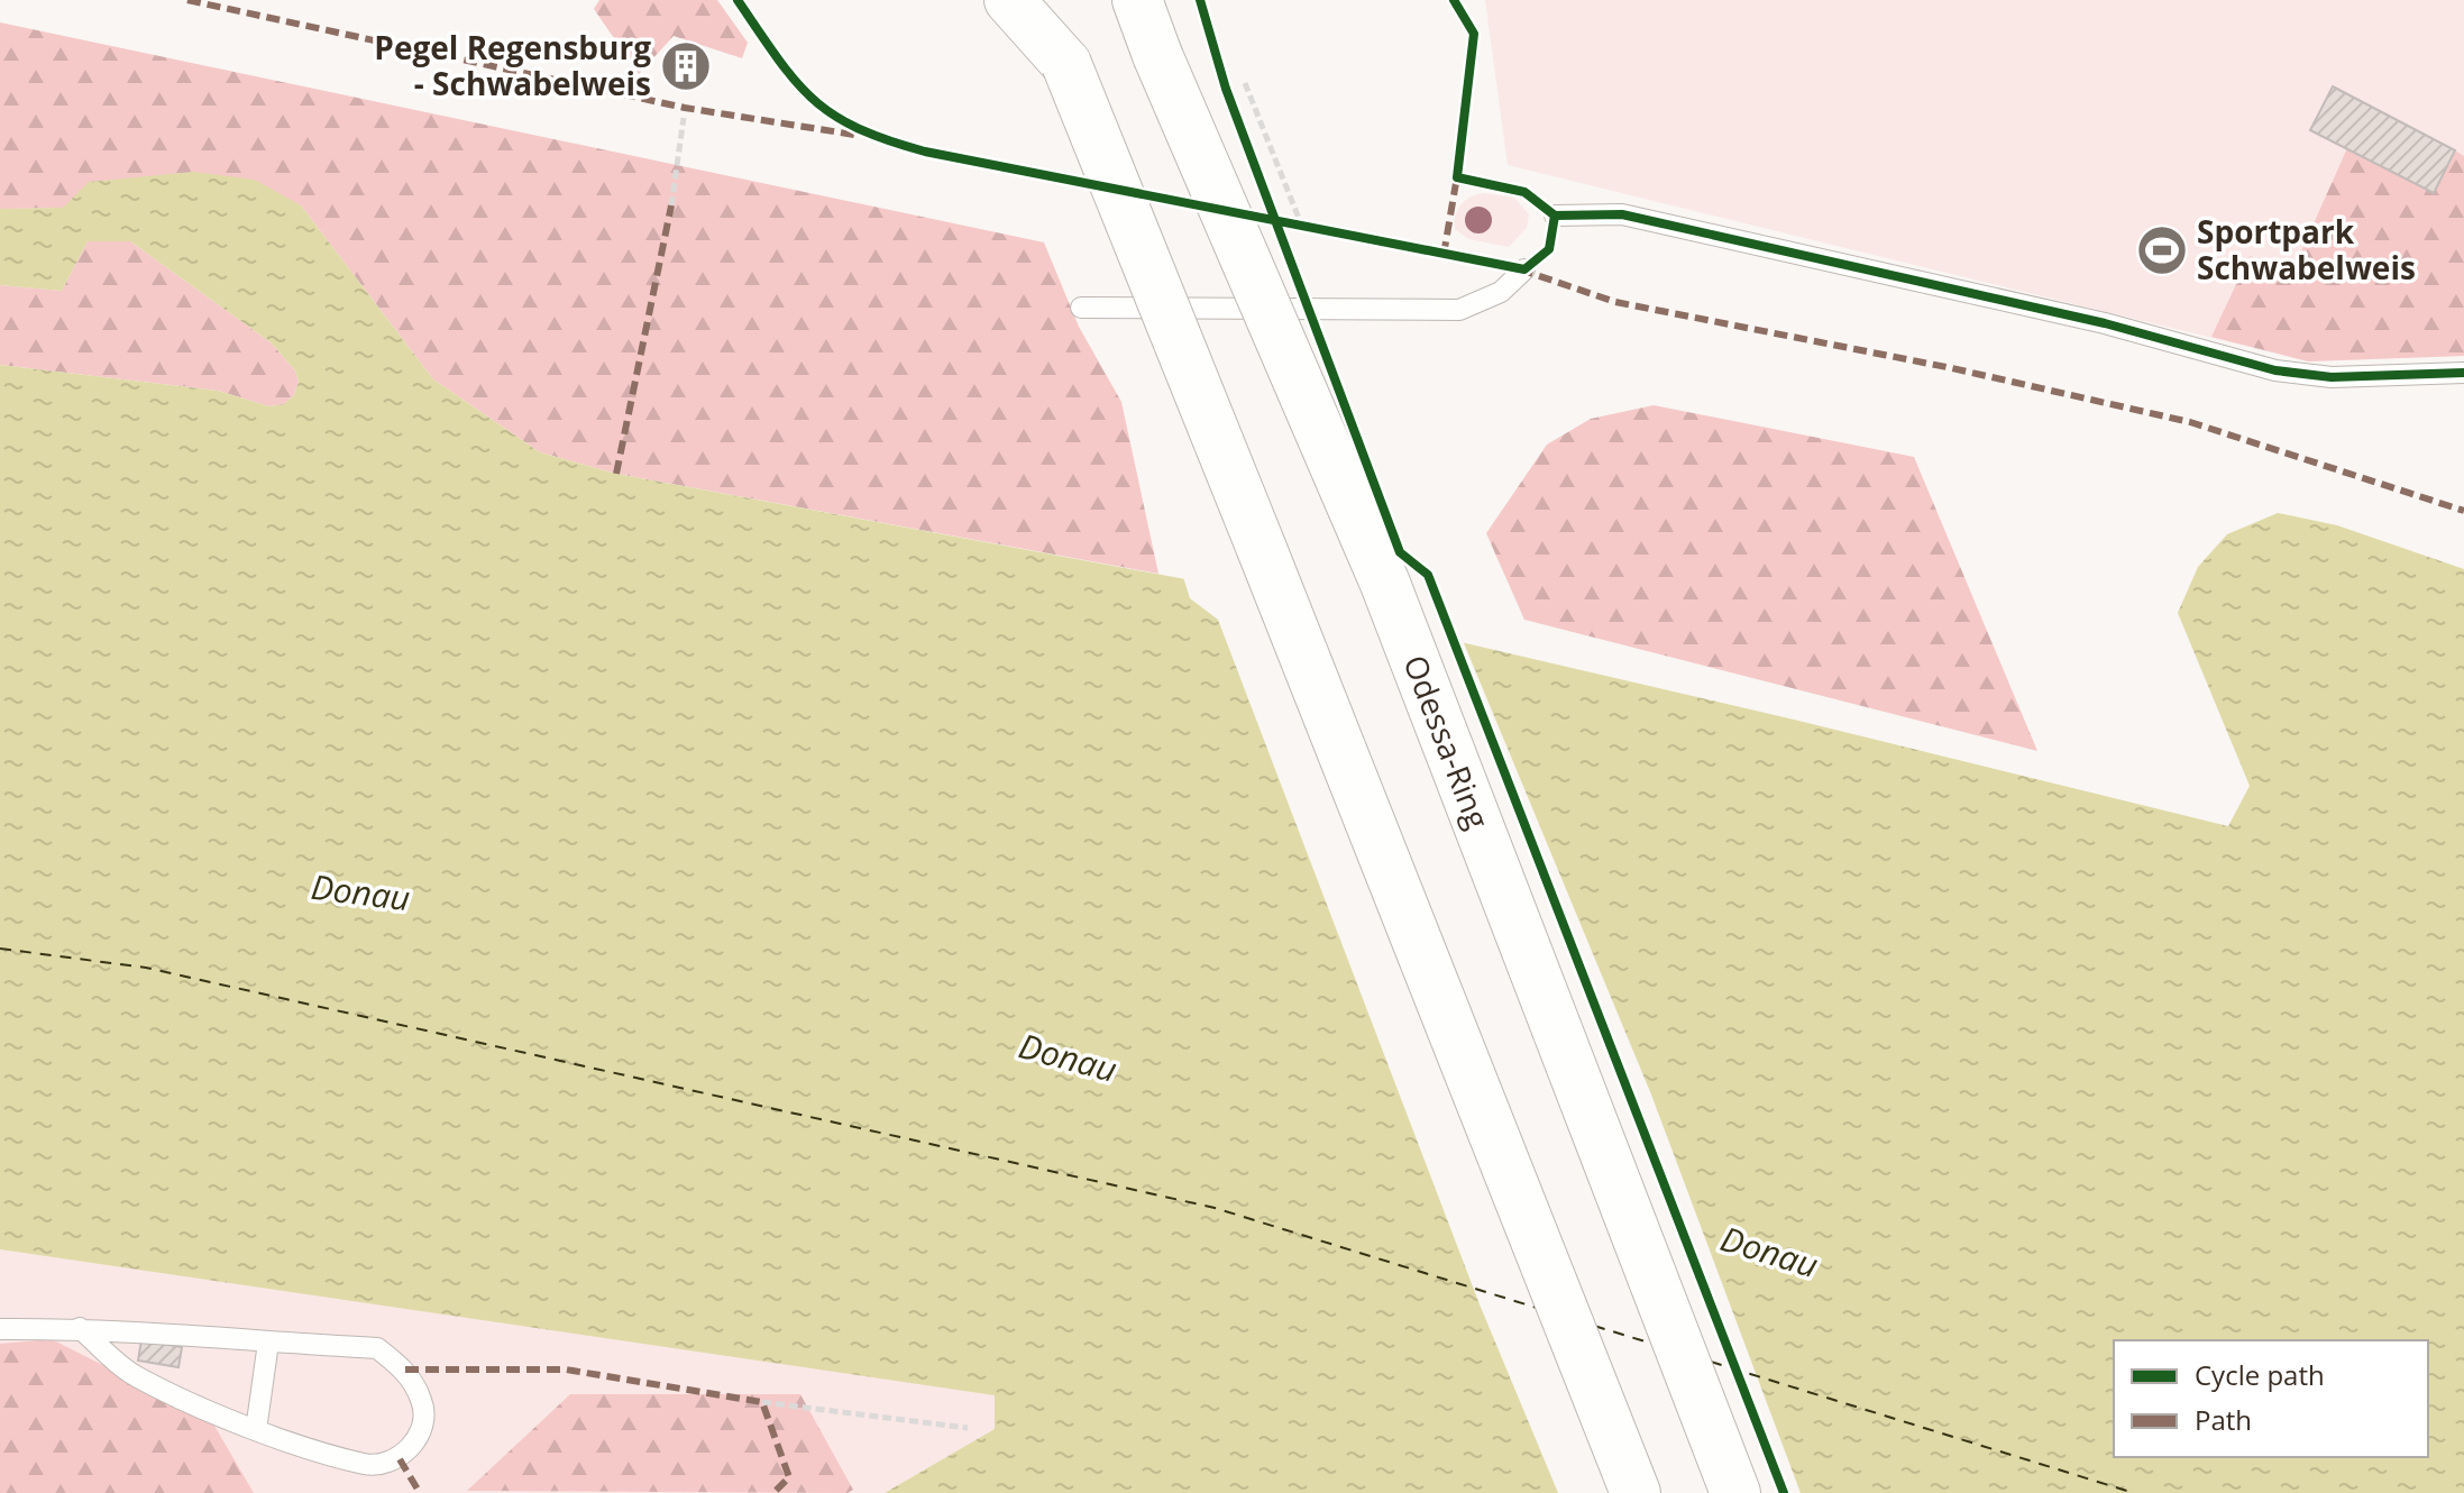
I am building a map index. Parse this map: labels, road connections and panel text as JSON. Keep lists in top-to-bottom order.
{
  "streets": {
    "highway": ["Odessa-Ring"]
  },
  "water": ["Donau"],
  "places": {
    "building": ["Pegel Regensburg - Schwabelweis"],
    "sports": ["Sportpark Schwabelweis"]
  },
  "legend": ["Cycle path", "Path"]
}
